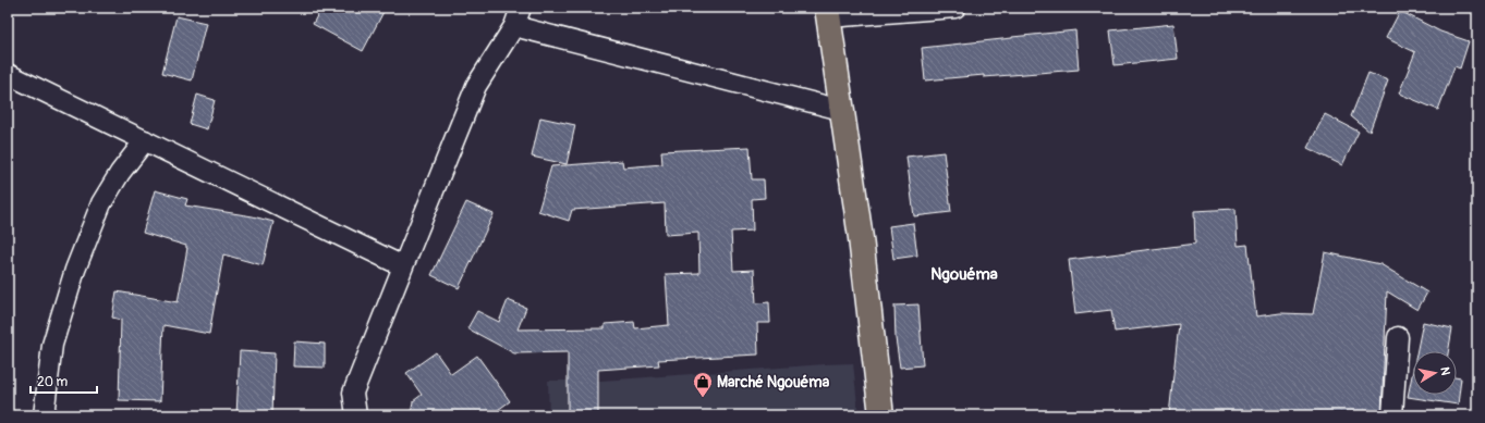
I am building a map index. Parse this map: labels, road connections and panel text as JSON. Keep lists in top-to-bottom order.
{
  "districts": ["Ngouéma"],
  "places": {
    "shop": ["Marché Ngouéma"]
  },
  "scale_bar": "20 m",
  "north": "right"
}
